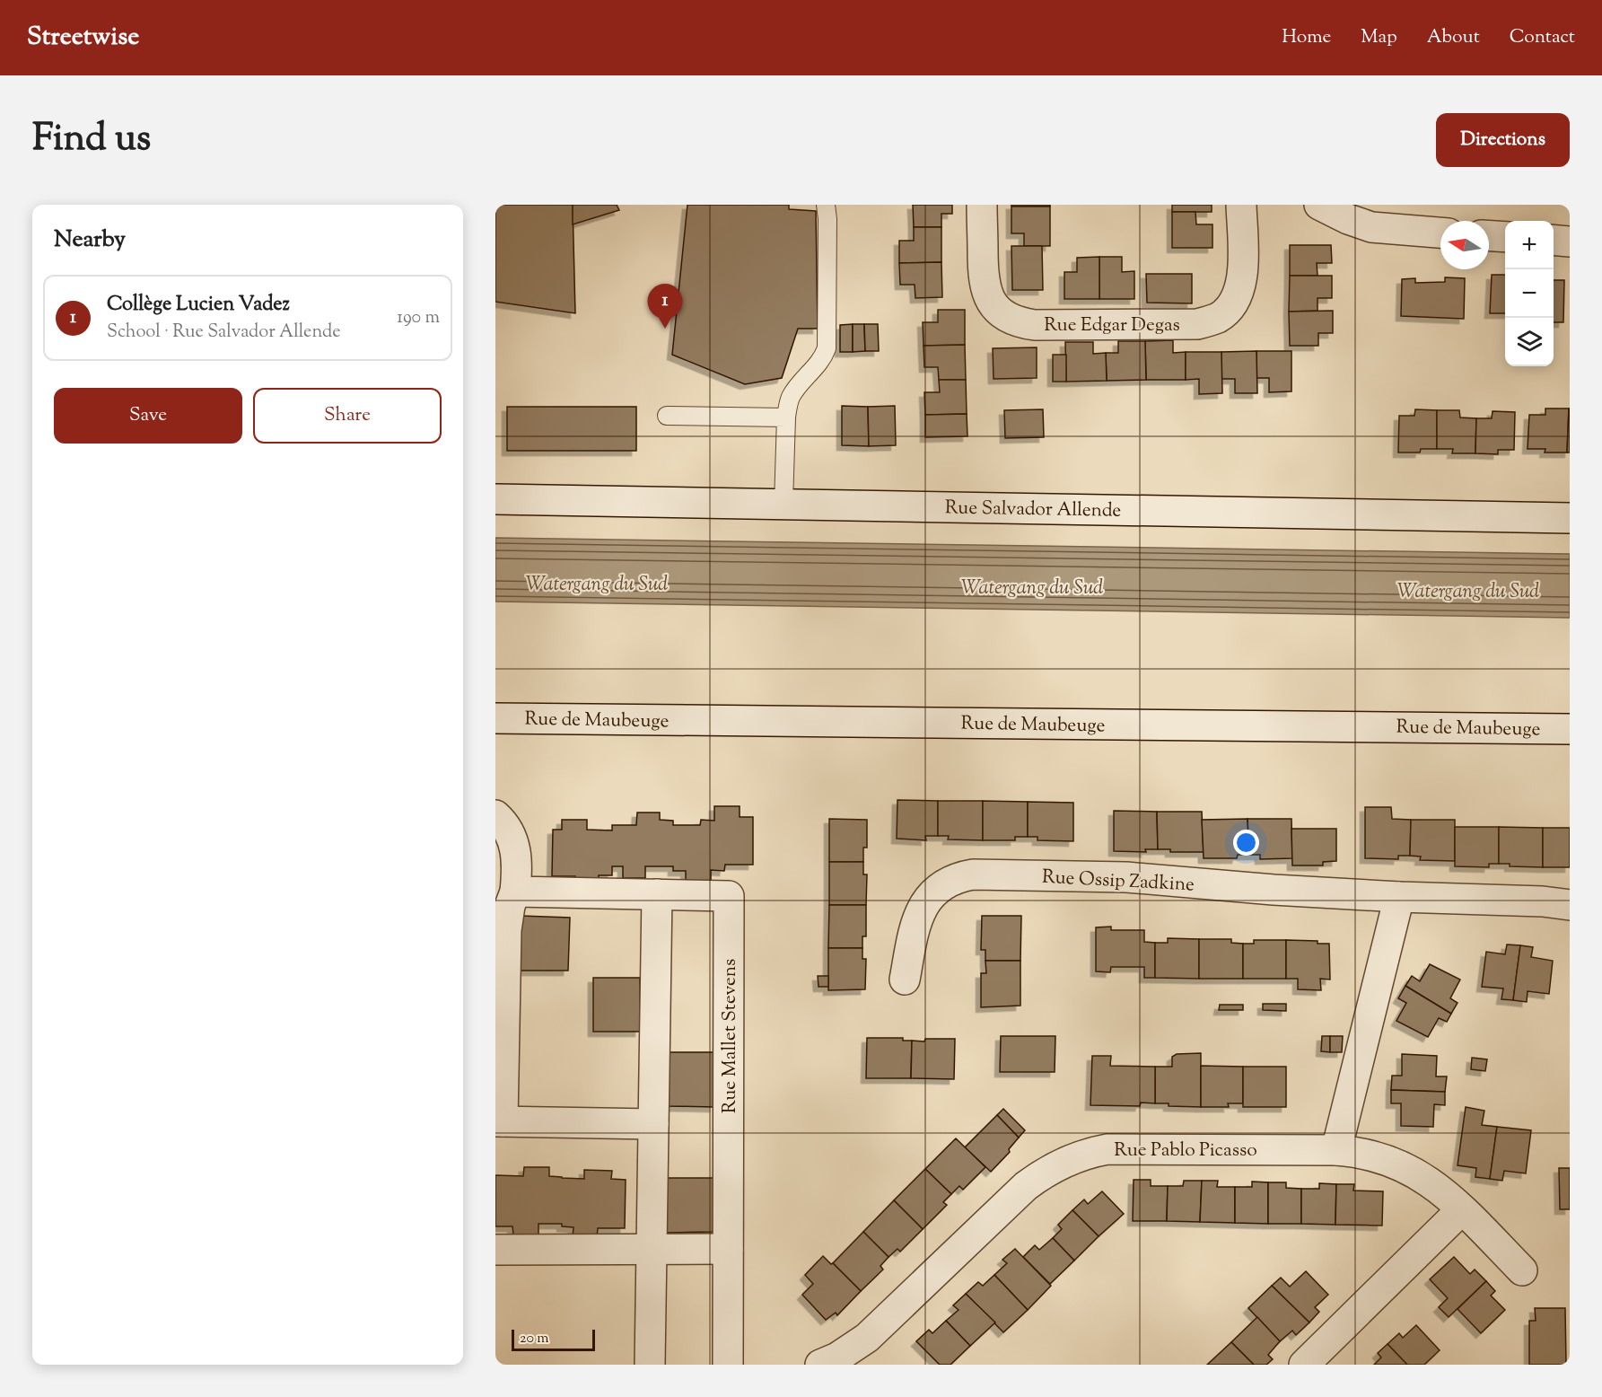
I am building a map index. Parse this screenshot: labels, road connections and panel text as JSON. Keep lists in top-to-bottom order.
{
  "streets": {
    "street": [
      "Rue Edgar Degas",
      "Rue Salvador Allende",
      "Rue de Maubeuge",
      "Rue Ossip Zadkine",
      "Rue Mallet Stevens",
      "Rue Pablo Picasso"
    ]
  },
  "water": ["Watergang du Sud"],
  "scale_bar": "20 m",
  "north": "left",
  "page": {
    "header": "Streetwise",
    "nav": [
      "Home",
      "Map",
      "About",
      "Contact"
    ],
    "title": "Find us",
    "buttons": [
      "Directions",
      ["Save", "Share"]
    ],
    "heading": "Nearby",
    "map_buttons": ["+", "−"],
    "list": [
      {
        "mark": "1",
        "name": "Collège Lucien Vadez",
        "note": "School · Rue Salvador Allende",
        "value": "190 m"
      }
    ],
    "pins": "1",
    "scale": "20 m"
  }
}
